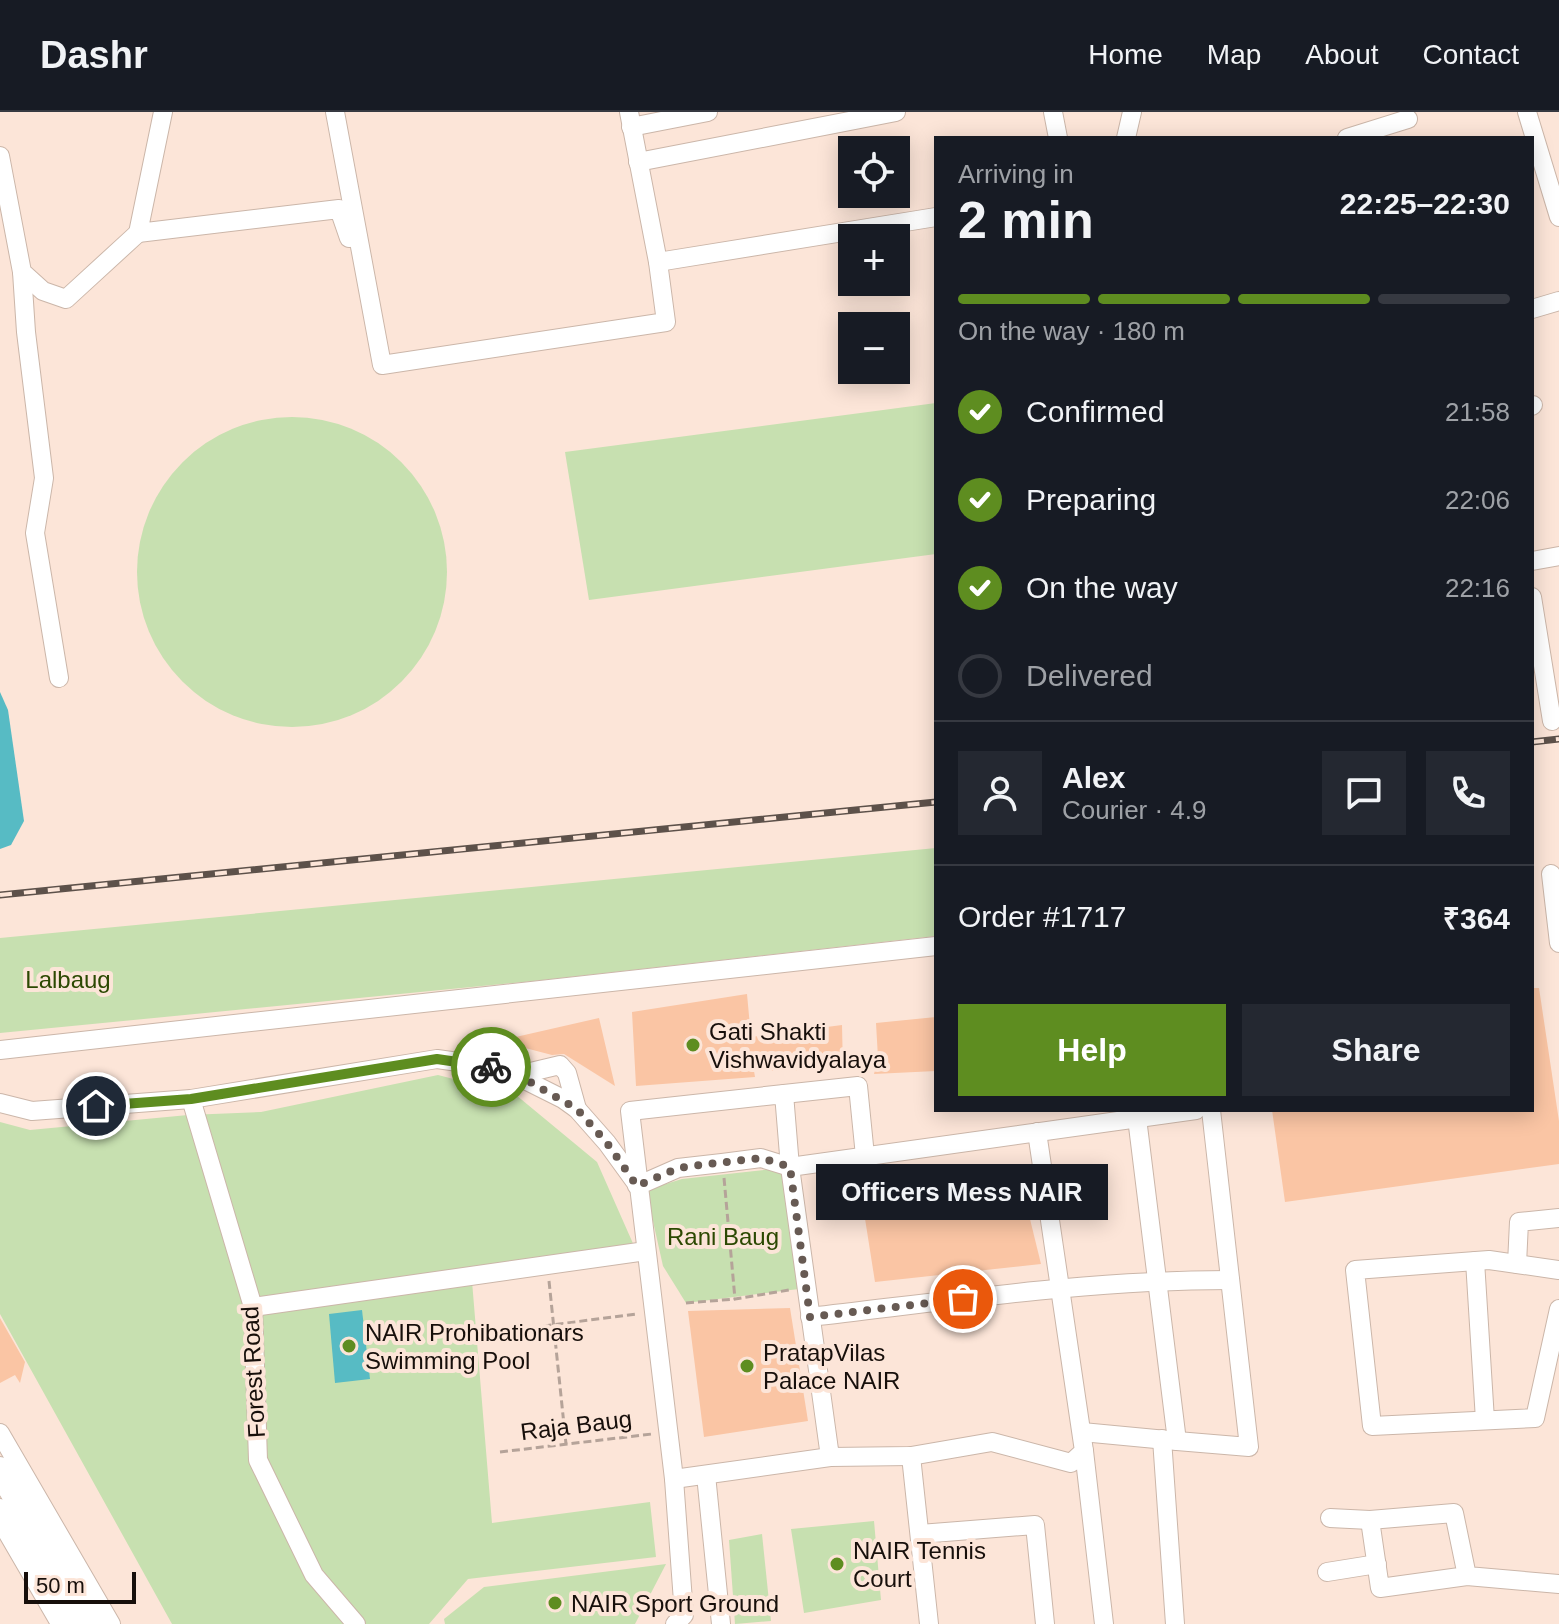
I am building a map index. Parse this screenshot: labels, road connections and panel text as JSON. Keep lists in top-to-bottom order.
{
  "streets": {
    "street": ["Forest Road"],
    "path": ["Raja Baug"]
  },
  "parks": ["Lalbaug", "Rani Baug"],
  "places": [
    "Gati Shakti Vishwavidyalaya",
    "Officers Mess NAIR",
    "NAIR Prohibationars Swimming Pool",
    "PratapVilas Palace NAIR",
    "NAIR Tennis Court",
    "NAIR Sport Ground"
  ],
  "scale_bar": "50 m",
  "page": {
    "header": "Dashr",
    "nav": [
      "Home",
      "Map",
      "About",
      "Contact"
    ],
    "map_buttons": ["+", "−"],
    "heading": ["2 min", "Arriving in", "22:25–22:30"],
    "panel": [
      "Alex",
      "Courier · 4.9",
      "Order #1717",
      "₹364"
    ],
    "bar": "On the way · 180 m",
    "list": [
      ["Confirmed", "21:58"],
      ["Preparing", "22:06"],
      ["On the way", "22:16"],
      "Delivered"
    ],
    "buttons": ["Help", "Share"],
    "bubble": "Officers Mess NAIR",
    "scale": "50 m"
  }
}
